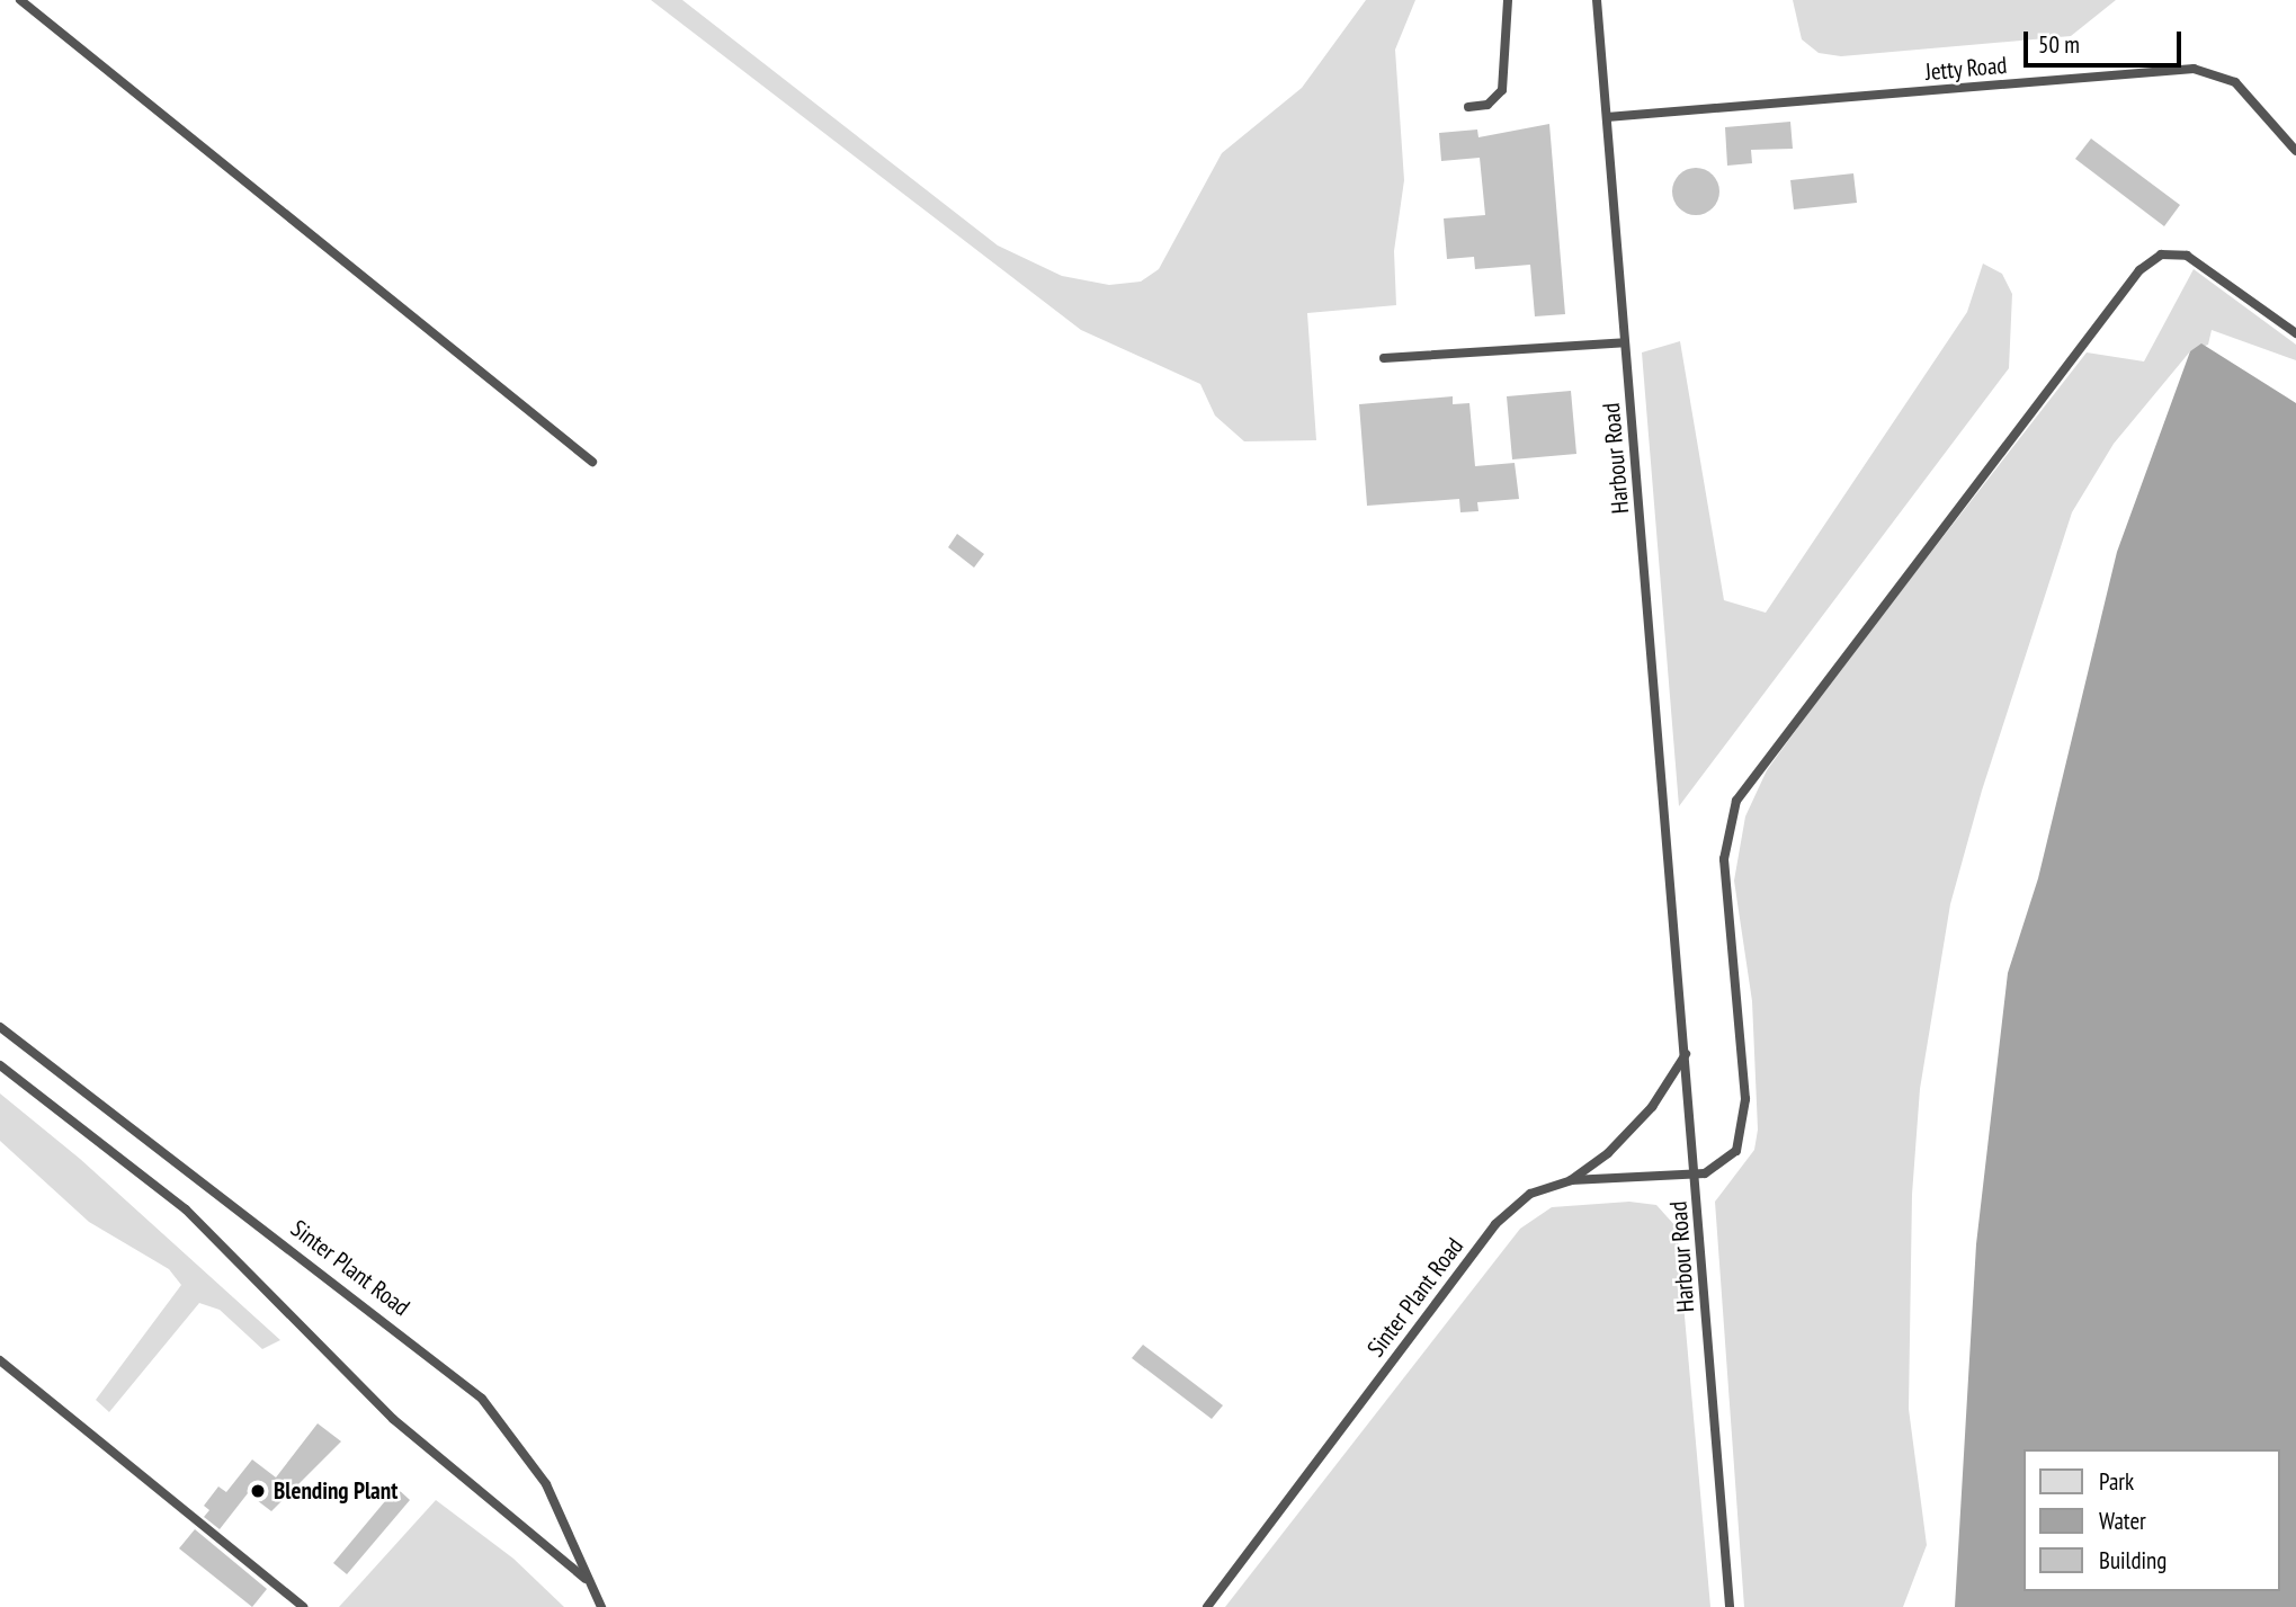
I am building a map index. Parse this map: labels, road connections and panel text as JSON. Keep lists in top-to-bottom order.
{
  "streets": {
    "lane": ["Jetty Road", "Harbour Road", "Sinter Plant Road"]
  },
  "crossings": [
    ["Jetty Road", "Harbour Road"],
    ["Harbour Road", "Sinter Plant Road"]
  ],
  "places": ["Blending Plant"],
  "legend": ["Park", "Water", "Building"],
  "scale_bar": "50 m"
}
